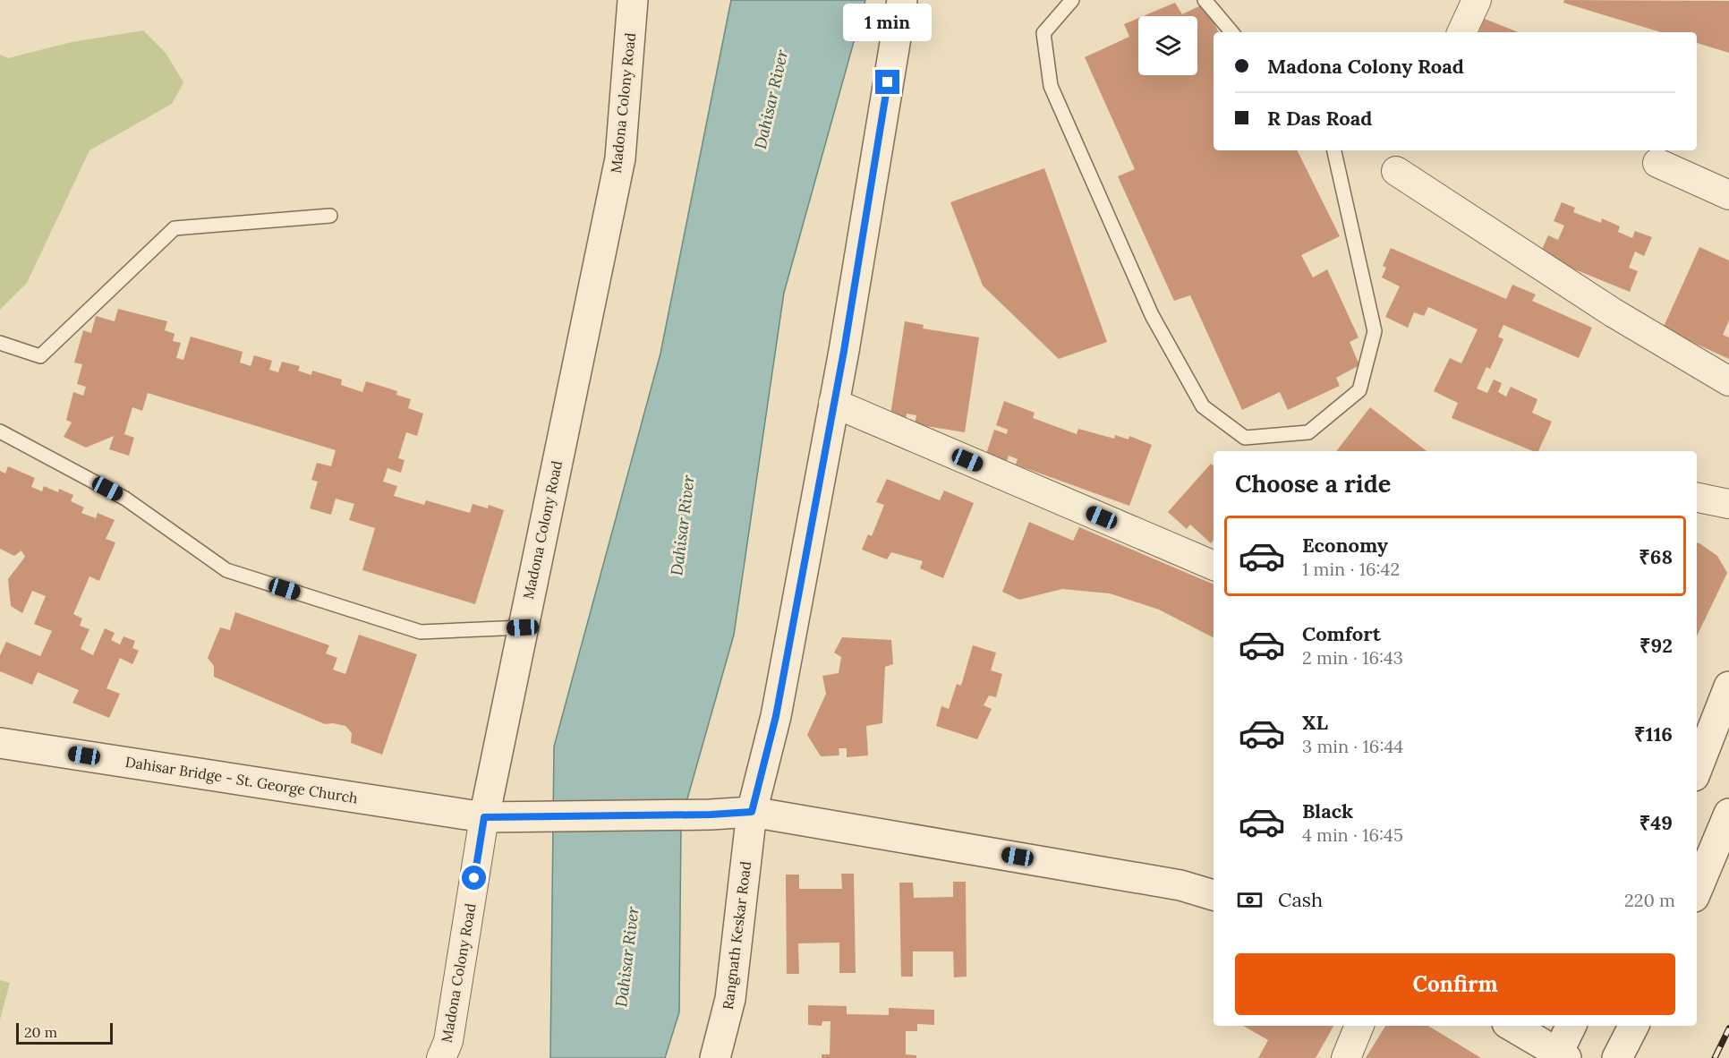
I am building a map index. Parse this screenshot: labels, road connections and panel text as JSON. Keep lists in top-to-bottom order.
{
  "streets": {
    "street": ["Madona Colony Road", "Dahisar Bridge - St. George Church", "Rangnath Keskar Road"]
  },
  "crossings": [
    ["Madona Colony Road", "Dahisar Bridge - St. George Church"],
    ["Dahisar Bridge - St. George Church", "Rangnath Keskar Road"]
  ],
  "water": ["Dahisar River"],
  "scale_bar": "20 m",
  "page": {
    "bubble": "1 min",
    "banner": ["Madona Colony Road", "R Das Road"],
    "heading": "Choose a ride",
    "list": [
      {
        "name": "Economy",
        "note": "1 min · 16:42",
        "value": "₹68"
      },
      {
        "name": "Comfort",
        "note": "2 min · 16:43",
        "value": "₹92"
      },
      {
        "name": "XL",
        "note": "3 min · 16:44",
        "value": "₹116"
      },
      {
        "name": "Black",
        "note": "4 min · 16:45",
        "value": "₹49"
      }
    ],
    "pay": ["Cash", "220 m"],
    "buttons": "Confirm",
    "scale": "20 m"
  }
}
